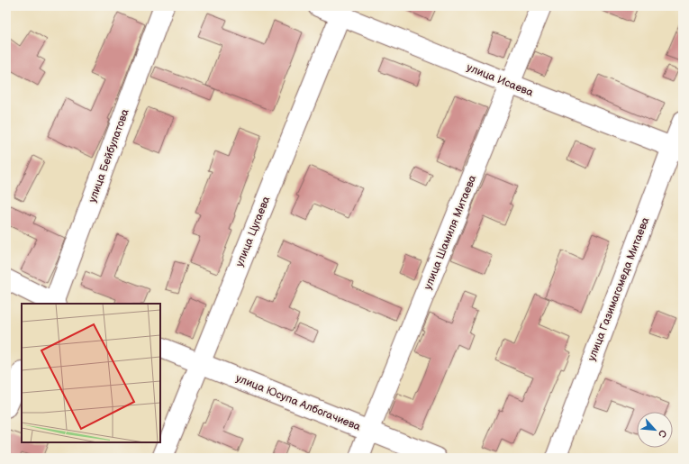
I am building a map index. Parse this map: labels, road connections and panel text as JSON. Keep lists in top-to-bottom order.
{
  "streets": {
    "street": [
      "улица Исаева",
      "улица Бейбулатова",
      "улица Цугаева",
      "улица Шамиля Митаева",
      "улица Газимагомеда Митаева",
      "улица Юсупа Албогачиева"
    ]
  },
  "crossings": [
    ["улица Исаева", "улица Цугаева"],
    ["улица Исаева", "улица Шамиля Митаева"],
    ["улица Исаева", "улица Газимагомеда Митаева"],
    ["улица Цугаева", "улица Юсупа Албогачиева"],
    ["улица Шамиля Митаева", "улица Юсупа Албогачиева"]
  ],
  "north": "bottom right"
}
